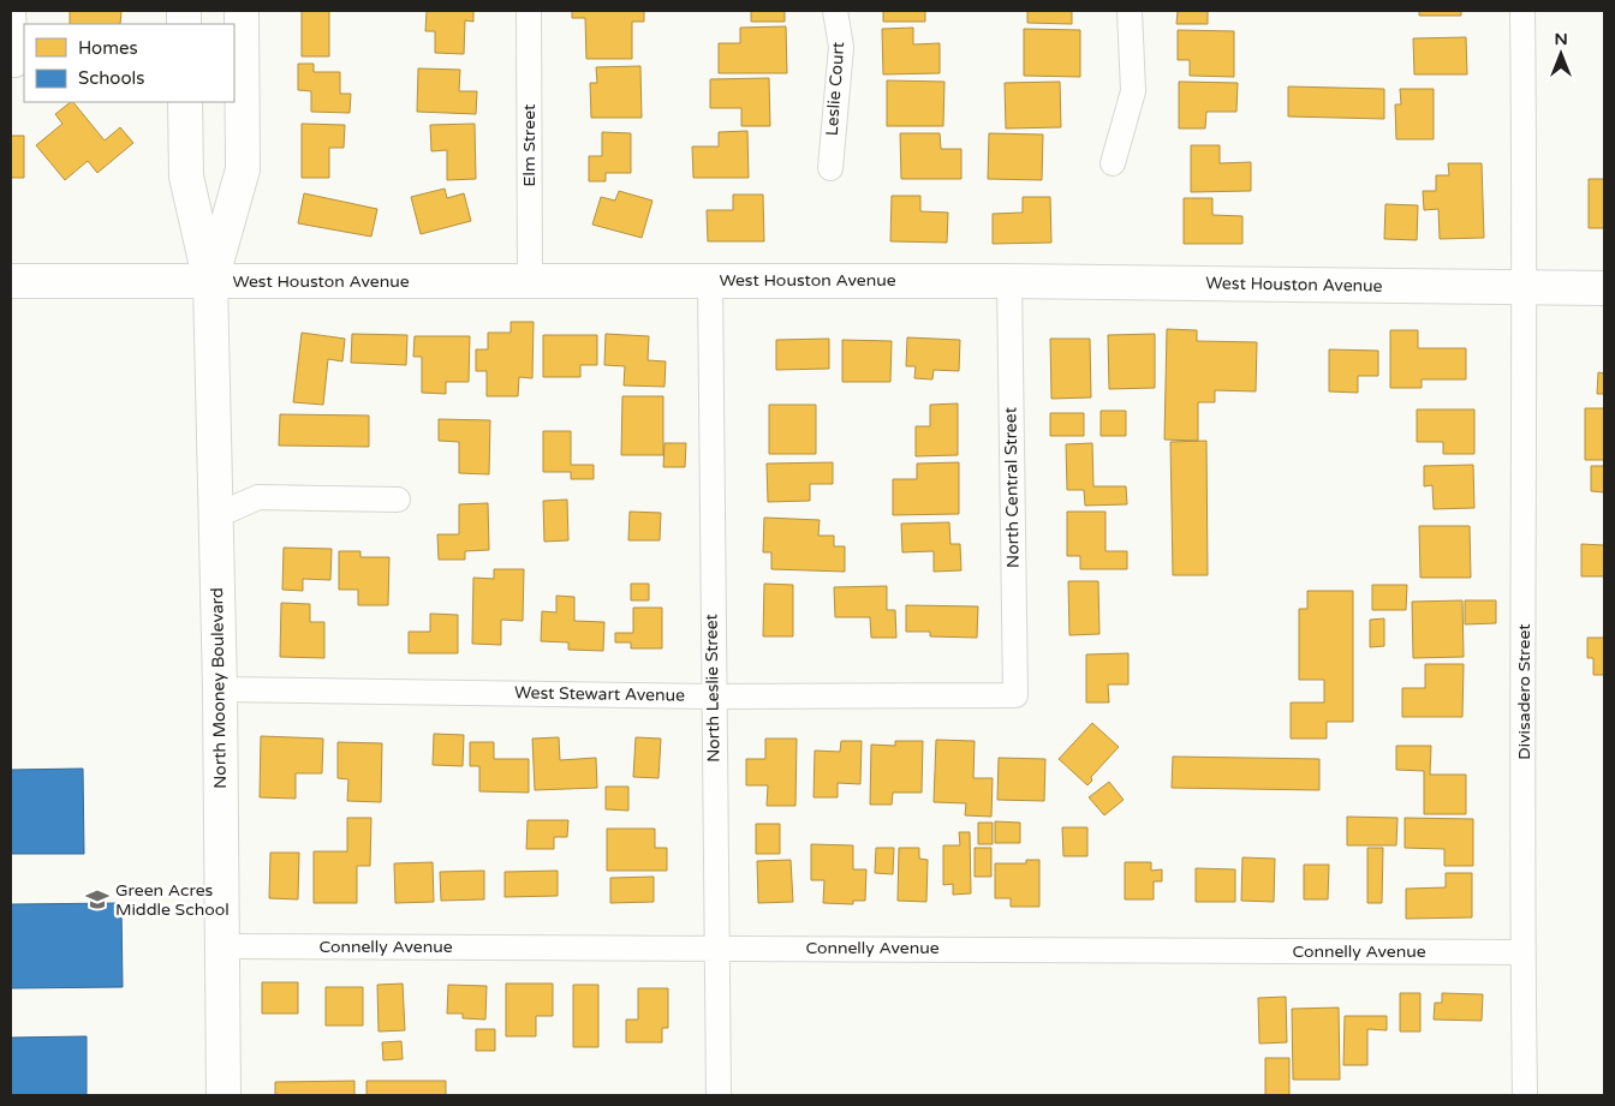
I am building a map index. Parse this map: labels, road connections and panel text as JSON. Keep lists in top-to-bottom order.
{
  "streets": {
    "main road": ["West Houston Avenue", "North Mooney Boulevard"],
    "street": [
      "Leslie Court",
      "Elm Street",
      "North Central Street",
      "North Leslie Street",
      "Divisadero Street",
      "West Stewart Avenue",
      "Connelly Avenue"
    ]
  },
  "crossings": [
    ["Elm Street", "West Houston Avenue"],
    ["West Houston Avenue", "North Central Street"],
    ["West Houston Avenue", "North Mooney Boulevard"],
    ["West Houston Avenue", "North Leslie Street"],
    ["West Houston Avenue", "Divisadero Street"],
    ["North Central Street", "West Stewart Avenue"],
    ["North Mooney Boulevard", "West Stewart Avenue"],
    ["North Mooney Boulevard", "Connelly Avenue"],
    ["North Leslie Street", "West Stewart Avenue"],
    ["North Leslie Street", "Connelly Avenue"],
    ["Divisadero Street", "Connelly Avenue"]
  ],
  "places": {
    "school or university": ["Green Acres Middle School"]
  },
  "legend": ["Homes", "Schools"],
  "north": "top"
}
